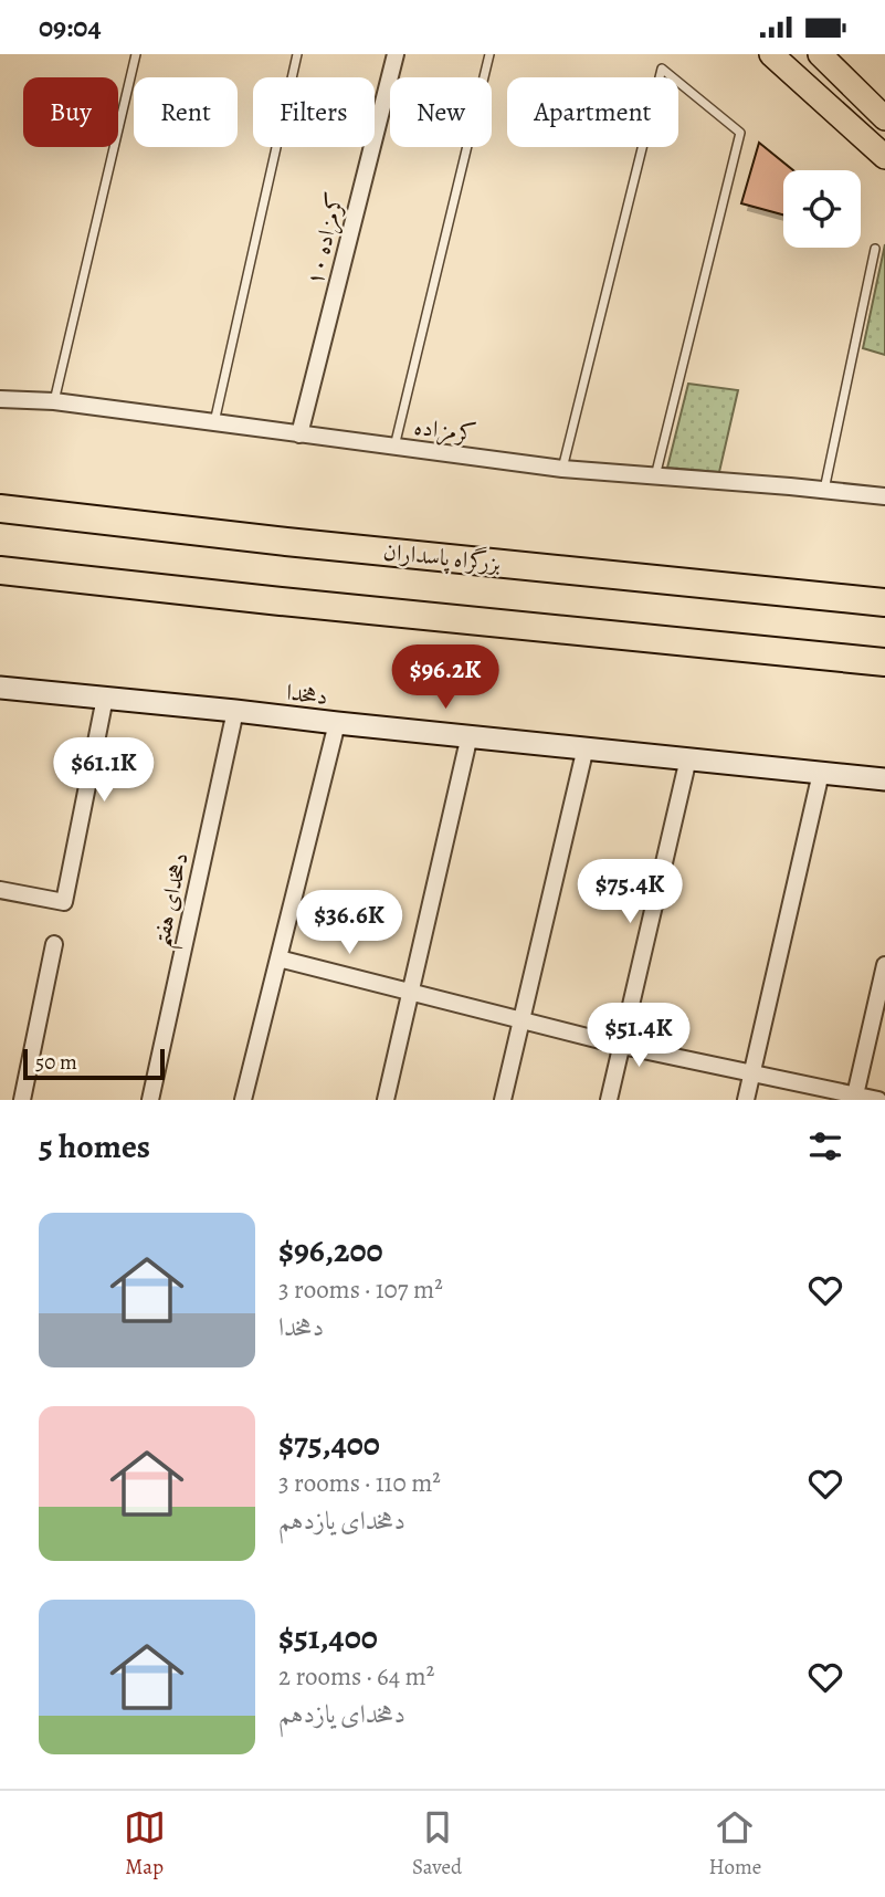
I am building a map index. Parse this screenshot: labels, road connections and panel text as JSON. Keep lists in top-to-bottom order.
{
  "streets": {
    "highway": ["بزرگراه پاسداران"],
    "main road": ["دهخدا"],
    "street": ["کرمزاده ١٠", "کرمزاده", "دهخدای هفتم"]
  },
  "crossings": [
    ["کرمزاده ١٠", "کرمزاده"],
    ["دهخدا", "دهخدای هفتم"]
  ],
  "scale_bar": "50 m",
  "page": {
    "status": "09:04",
    "chip": [
      "Buy",
      "Rent",
      "Filters",
      "New",
      "Apartment"
    ],
    "price": [
      "$96.2K",
      "$61.1K",
      "$75.4K",
      "$36.6K",
      "$51.4K"
    ],
    "scale": "50 m",
    "heading": "5 homes",
    "list": [
      {
        "name": "$96,200",
        "note": "3 rooms · 107 m² · دهخدا"
      },
      {
        "name": "$75,400",
        "note": "3 rooms · 110 m² · دهخدای یازدهم"
      },
      {
        "name": "$51,400",
        "note": "2 rooms · 64 m² · دهخدای یازدهم"
      }
    ],
    "tabs": ["Map", "Saved", "Home"]
  }
}
